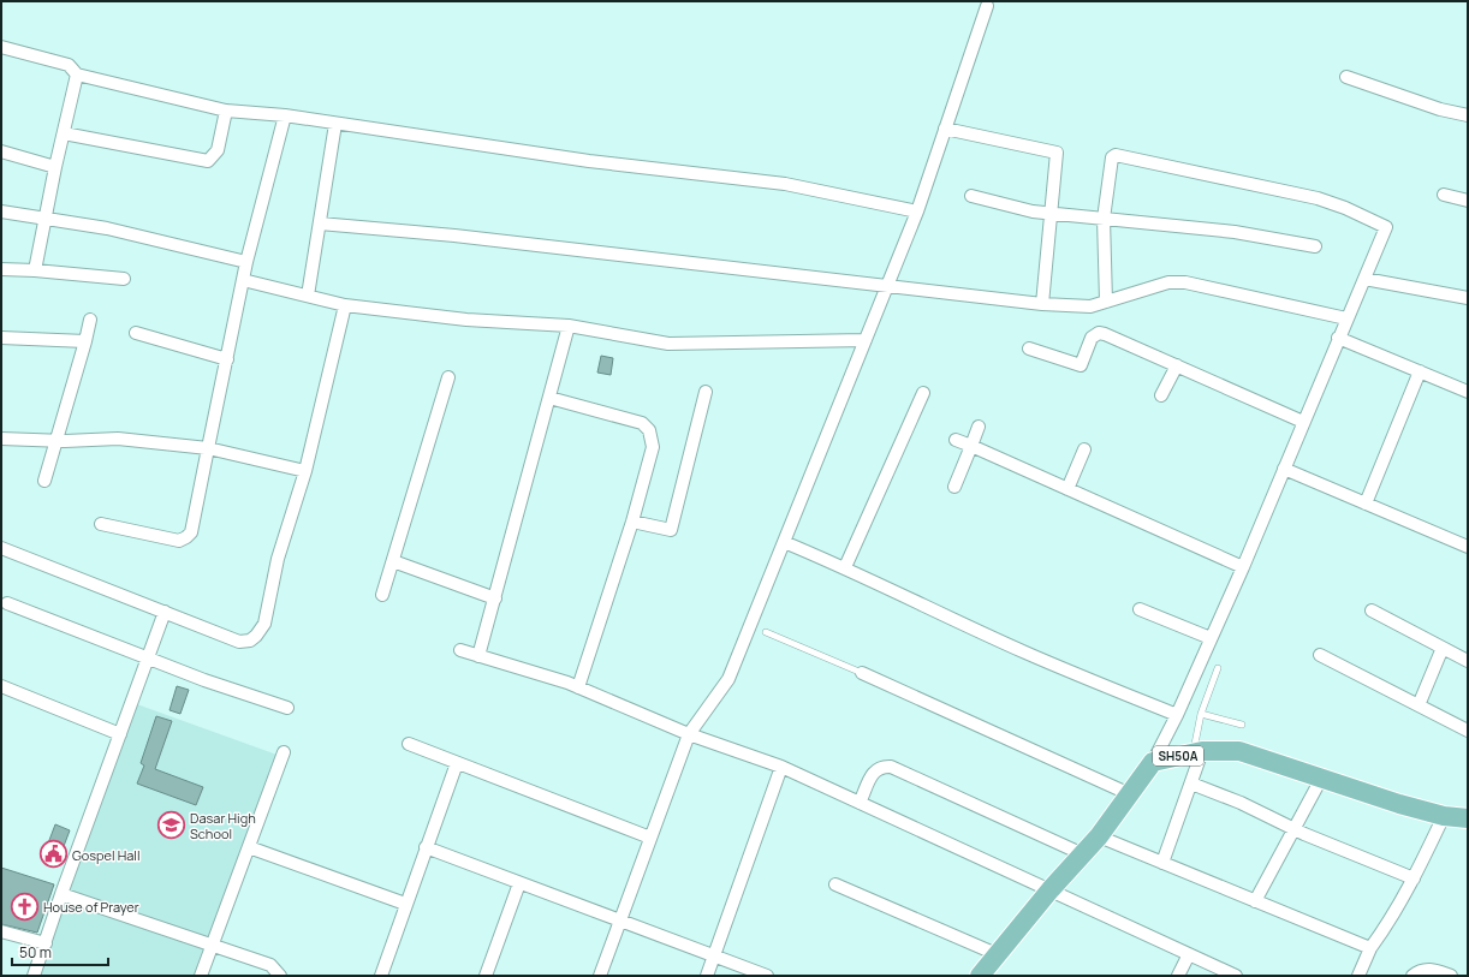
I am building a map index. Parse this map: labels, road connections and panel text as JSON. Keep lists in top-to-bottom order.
{
  "streets": {
    "main road": ["SH50A"]
  },
  "places": {
    "school or university": ["Dasar High School"],
    "public building": ["Gospel Hall"],
    "church": ["House of Prayer"]
  },
  "scale_bar": "50 m"
}
